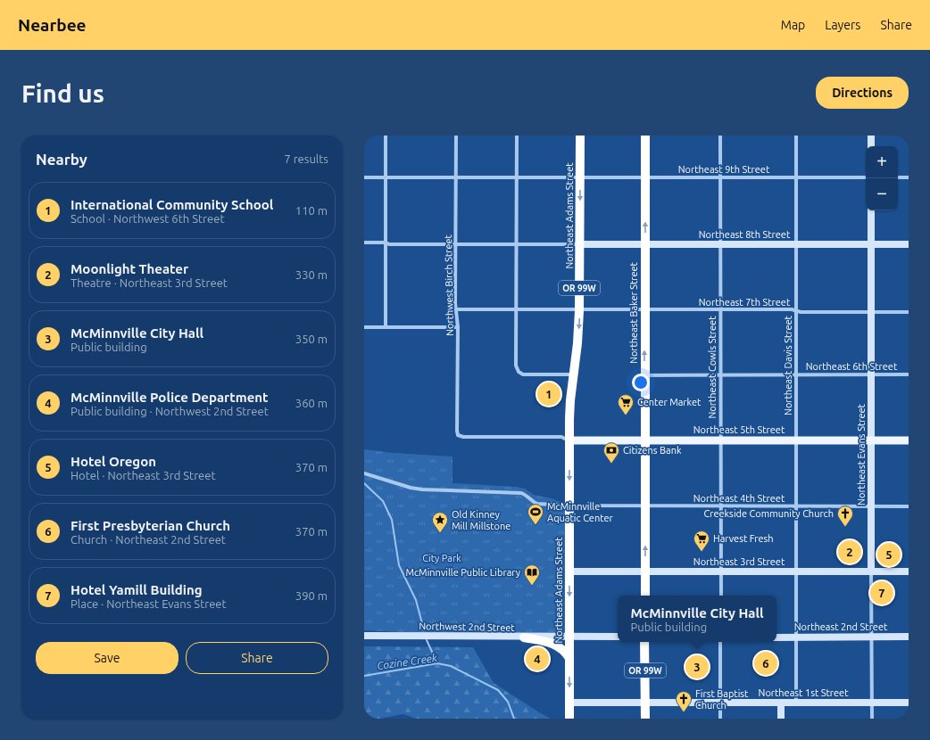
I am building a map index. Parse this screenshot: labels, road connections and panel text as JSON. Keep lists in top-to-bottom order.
{
  "streets": {
    "highway": ["Northeast Adams Street", "OR 99W", "Northeast Baker Street"],
    "main road": ["Northeast 5th Street"],
    "street": [
      "Northeast 9th Street",
      "Northeast 8th Street",
      "Northwest Birch Street",
      "Northeast 7th Street",
      "Northeast Davis Street",
      "Northeast 6th Street",
      "Northeast Cowls Street",
      "Northeast Evans Street",
      "Northeast 4th Street",
      "Northeast 3rd Street",
      "Northwest 2nd Street",
      "Northeast 2nd Street",
      "Northeast 1st Street"
    ]
  },
  "crossings": [
    ["Northeast 9th Street", "Northeast Adams Street"],
    ["Northeast 9th Street", "Northwest Birch Street"],
    ["Northeast 9th Street", "Northeast Baker Street"],
    ["Northeast 9th Street", "Northeast Davis Street"],
    ["Northeast 9th Street", "Northeast Cowls Street"],
    ["Northeast Adams Street", "Northeast 8th Street"],
    ["Northeast Adams Street", "Northwest Birch Street"],
    ["Northeast Adams Street", "OR 99W"],
    ["Northeast Adams Street", "Northeast 7th Street"],
    ["Northeast Adams Street", "Northeast 5th Street"],
    ["Northeast Adams Street", "Northeast 4th Street"],
    ["Northeast Adams Street", "Northeast 3rd Street"],
    ["Northeast Adams Street", "Northwest 2nd Street"],
    ["Northeast Adams Street", "Northeast 1st Street"],
    ["Northeast 8th Street", "Northeast Baker Street"],
    ["Northeast 8th Street", "Northeast Davis Street"],
    ["Northeast 8th Street", "Northeast Cowls Street"],
    ["Northeast 8th Street", "Northeast Evans Street"],
    ["Northwest Birch Street", "Northeast 7th Street"],
    ["Northwest Birch Street", "Northeast 5th Street"],
    ["OR 99W", "Northeast 1st Street"],
    ["Northeast 7th Street", "Northeast Baker Street"],
    ["Northeast 7th Street", "Northeast Davis Street"],
    ["Northeast 7th Street", "Northeast Cowls Street"],
    ["Northeast 7th Street", "Northeast Evans Street"],
    ["Northeast Baker Street", "Northeast 6th Street"],
    ["Northeast Baker Street", "Northeast 5th Street"],
    ["Northeast Baker Street", "Northeast 4th Street"],
    ["Northeast Baker Street", "Northeast 3rd Street"],
    ["Northeast Davis Street", "Northeast 6th Street"],
    ["Northeast Davis Street", "Northeast 5th Street"],
    ["Northeast Davis Street", "Northeast 4th Street"],
    ["Northeast Davis Street", "Northeast 3rd Street"],
    ["Northeast Davis Street", "Northeast 2nd Street"],
    ["Northeast Davis Street", "Northeast 1st Street"],
    ["Northeast 6th Street", "Northeast Cowls Street"],
    ["Northeast 6th Street", "Northeast Evans Street"],
    ["Northeast Cowls Street", "Northeast 5th Street"],
    ["Northeast Cowls Street", "Northeast 4th Street"],
    ["Northeast Cowls Street", "Northeast 3rd Street"],
    ["Northeast 5th Street", "Northeast Evans Street"],
    ["Northeast Evans Street", "Northeast 4th Street"],
    ["Northeast Evans Street", "Northeast 3rd Street"],
    ["Northeast Evans Street", "Northeast 2nd Street"],
    ["Northeast Evans Street", "Northeast 1st Street"]
  ],
  "one_way": ["Northeast Adams Street", "Northeast Baker Street"],
  "water": ["Cozine Creek"],
  "parks": ["City Park"],
  "places": {
    "supermarket": ["Center Market", "Harvest Fresh"],
    "bank": ["Citizens Bank"],
    "sports": ["McMinnville Aquatic Center"],
    "church": ["Creekside Community Church", "First Baptist Church"],
    "place": ["Old Kinney Mill Millstone"],
    "library": ["McMinnville Public Library"]
  },
  "page": {
    "header": "Nearbee",
    "nav": ["Map", "Layers", "Share"],
    "buttons": [
      "Directions",
      ["Save", "Share"]
    ],
    "title": "Find us",
    "heading": ["Nearby", "7 results"],
    "map_buttons": ["+", "−"],
    "list": [
      {
        "mark": "1",
        "name": "International Community School",
        "note": "School · Northwest 6th Street",
        "value": "110 m"
      },
      {
        "mark": "2",
        "name": "Moonlight Theater",
        "note": "Theatre · Northeast 3rd Street",
        "value": "330 m"
      },
      {
        "mark": "3",
        "name": "McMinnville City Hall",
        "note": "Public building",
        "value": "350 m"
      },
      {
        "mark": "4",
        "name": "McMinnville Police Department",
        "note": "Public building · Northwest 2nd Street",
        "value": "360 m"
      },
      {
        "mark": "5",
        "name": "Hotel Oregon",
        "note": "Hotel · Northeast 3rd Street",
        "value": "370 m"
      },
      {
        "mark": "6",
        "name": "First Presbyterian Church",
        "note": "Church · Northeast 2nd Street",
        "value": "370 m"
      },
      {
        "mark": "7",
        "name": "Hotel Yamill Building",
        "note": "Place · Northeast Evans Street",
        "value": "390 m"
      }
    ],
    "pins": [
      "1",
      "2",
      "5",
      "7",
      "4",
      "6",
      "3"
    ],
    "popup": ["McMinnville City Hall", "Public building"]
  }
}
